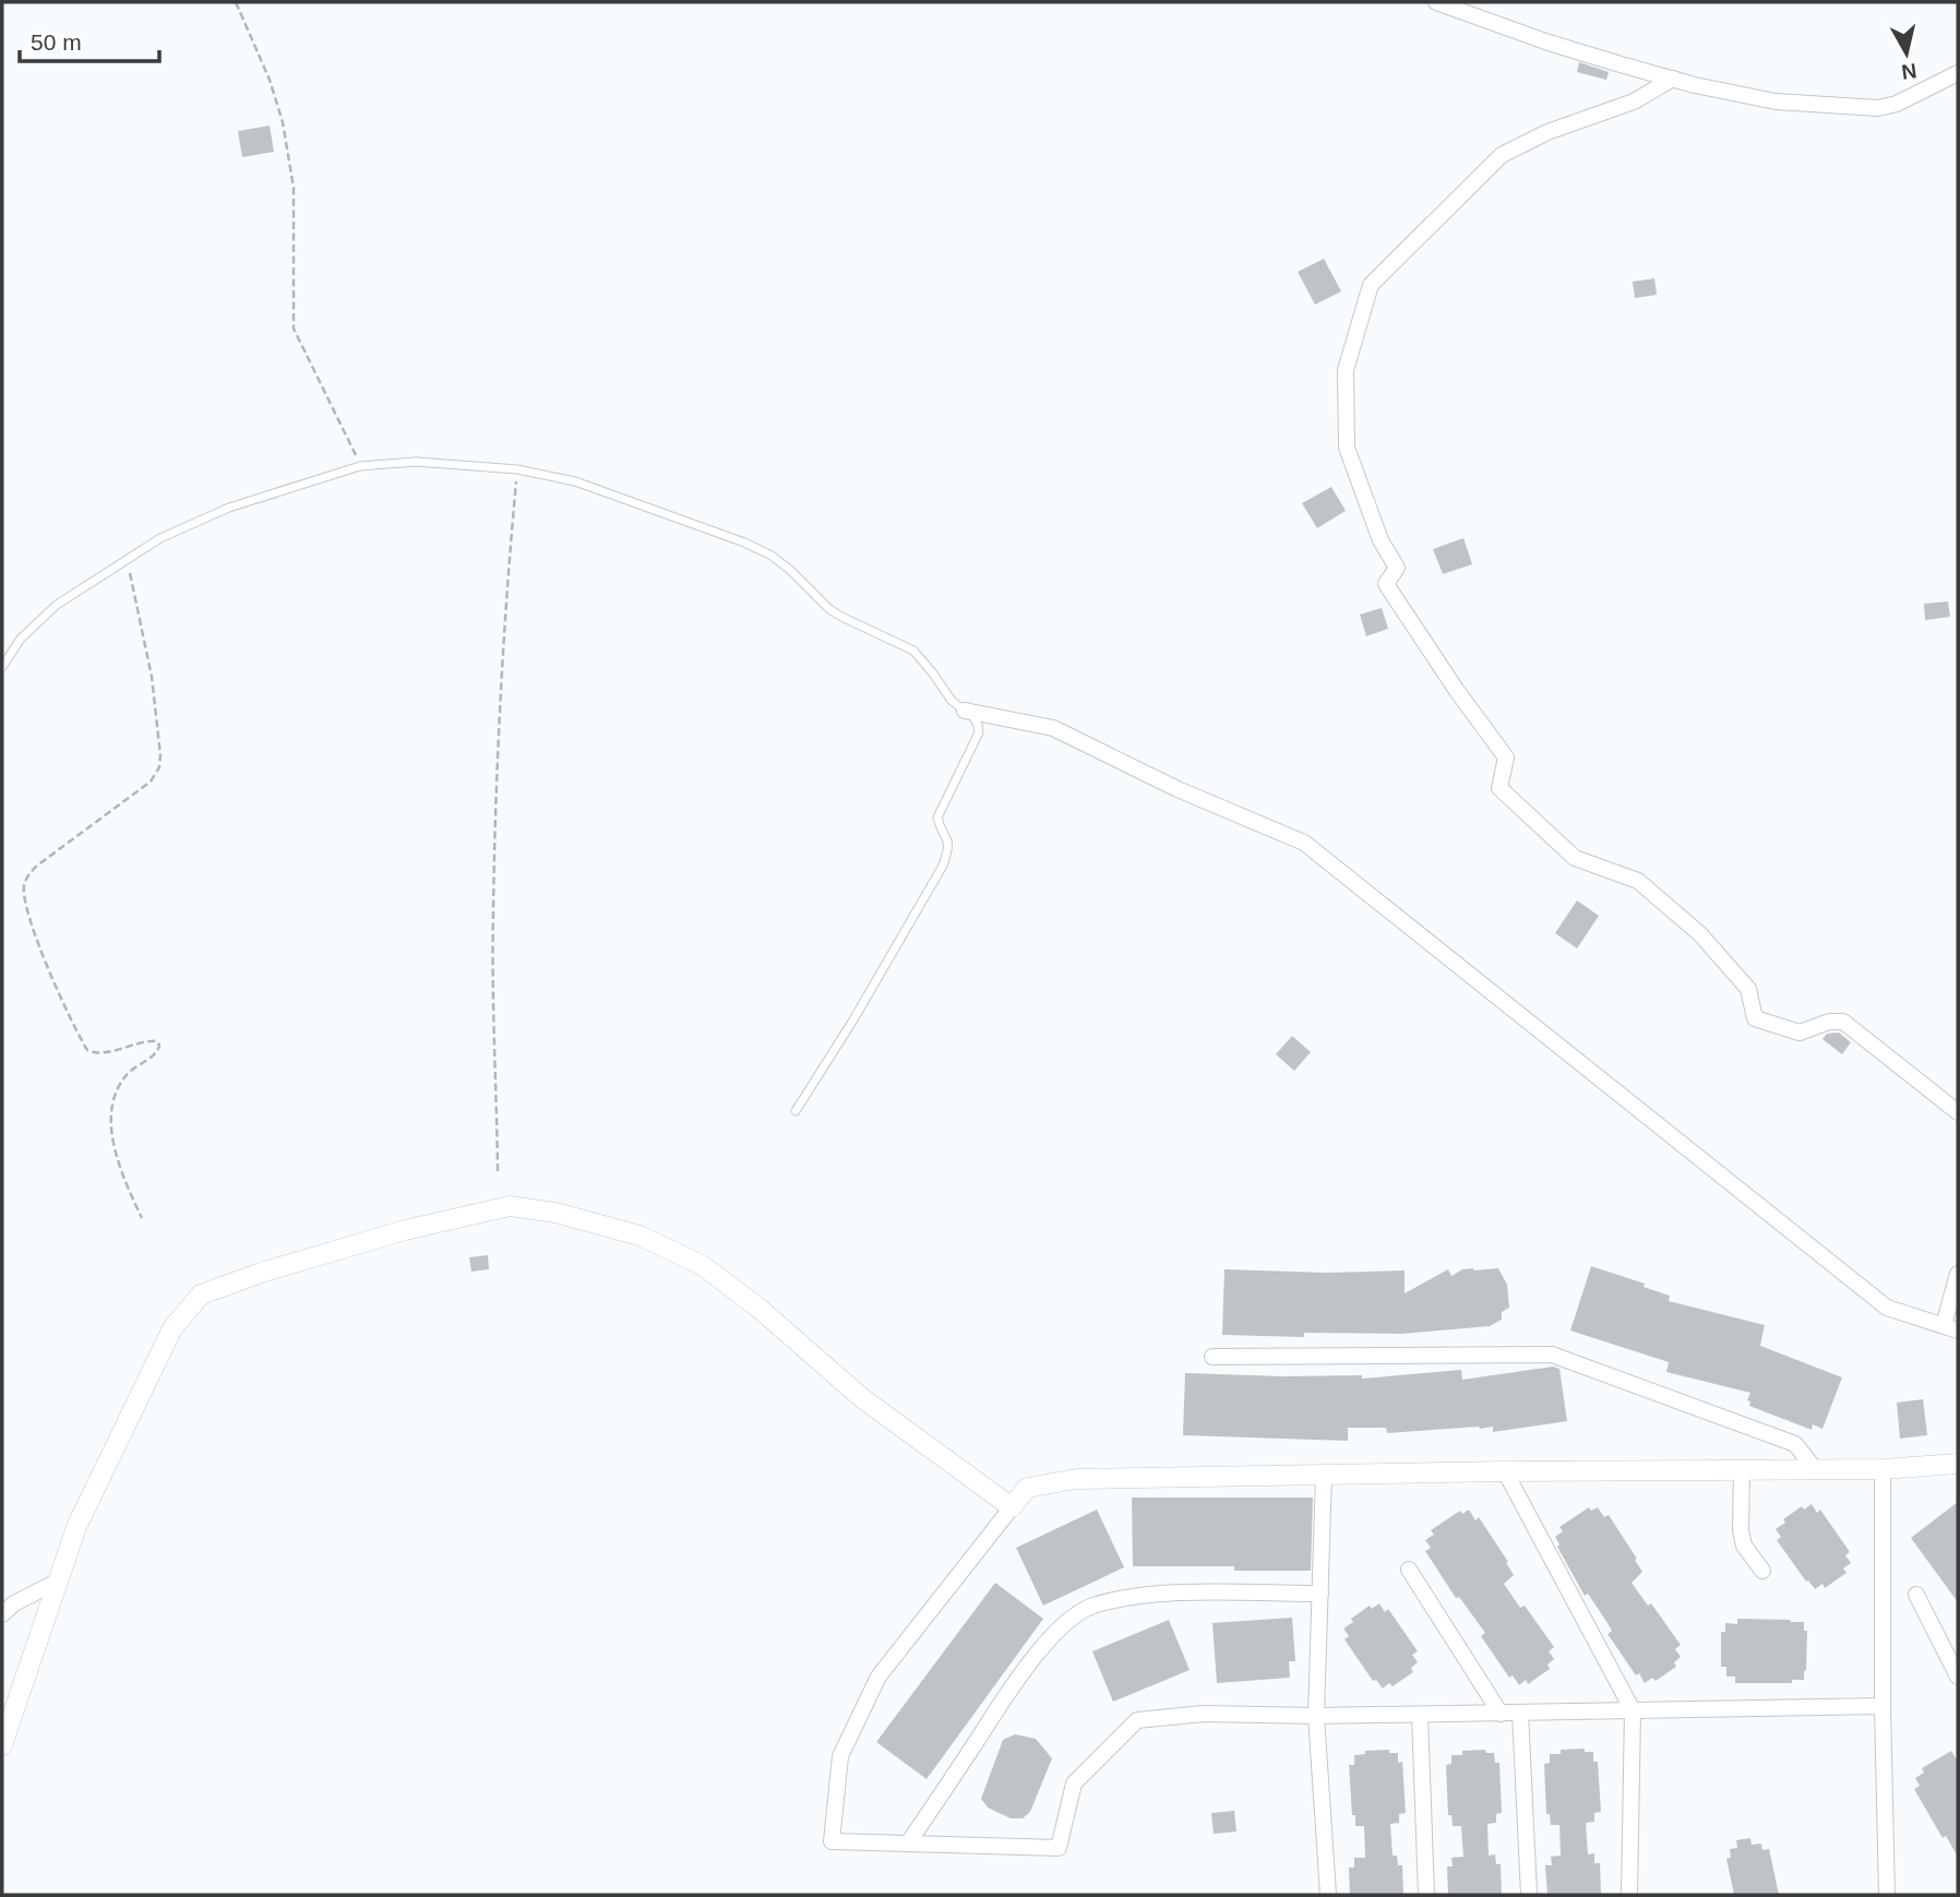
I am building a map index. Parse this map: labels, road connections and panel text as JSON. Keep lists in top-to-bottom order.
{
  "scale_bar": "50 m",
  "north": "bottom"
}
